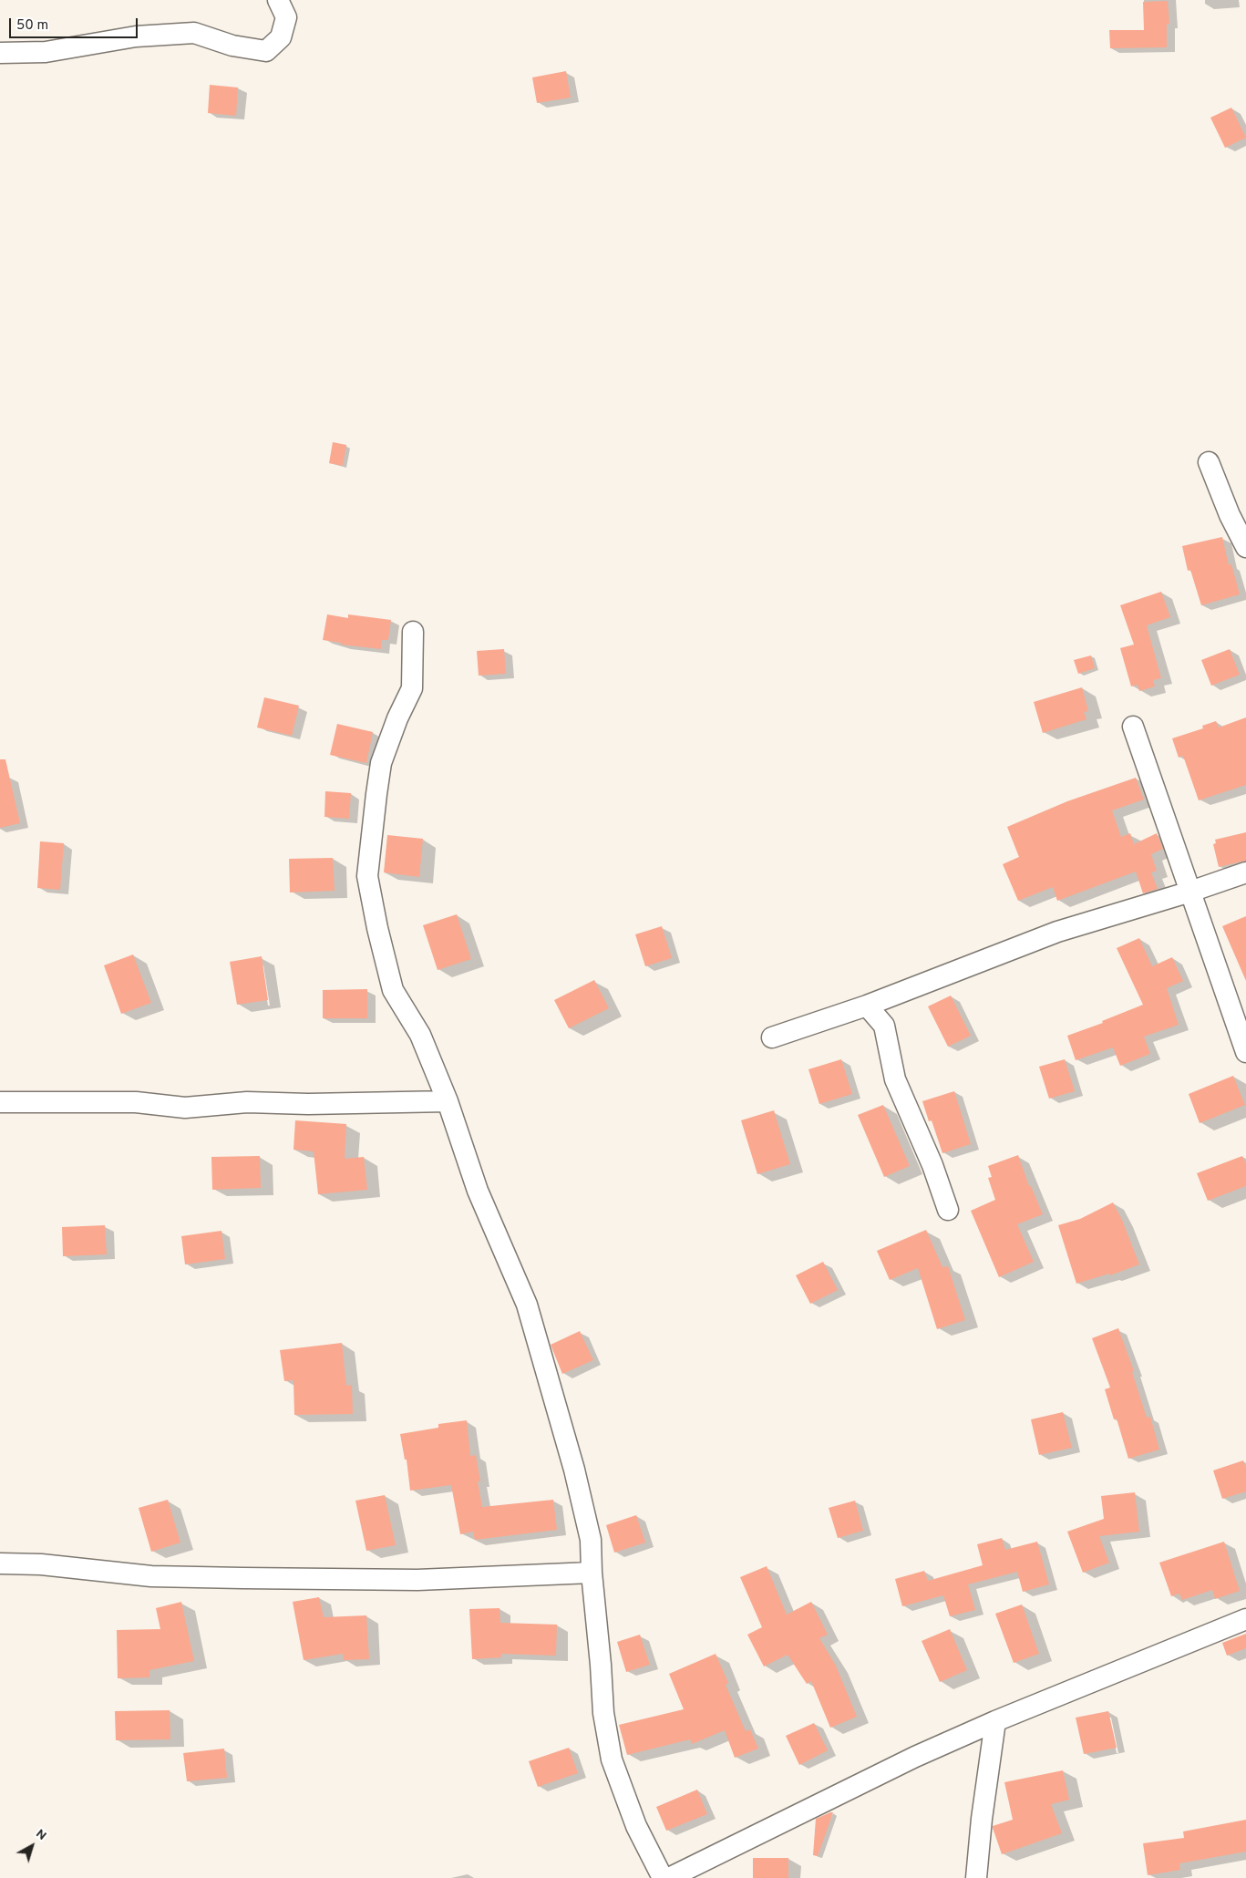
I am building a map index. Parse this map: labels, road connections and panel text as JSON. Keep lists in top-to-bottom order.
{
  "scale_bar": "50 m",
  "north": "top right"
}
